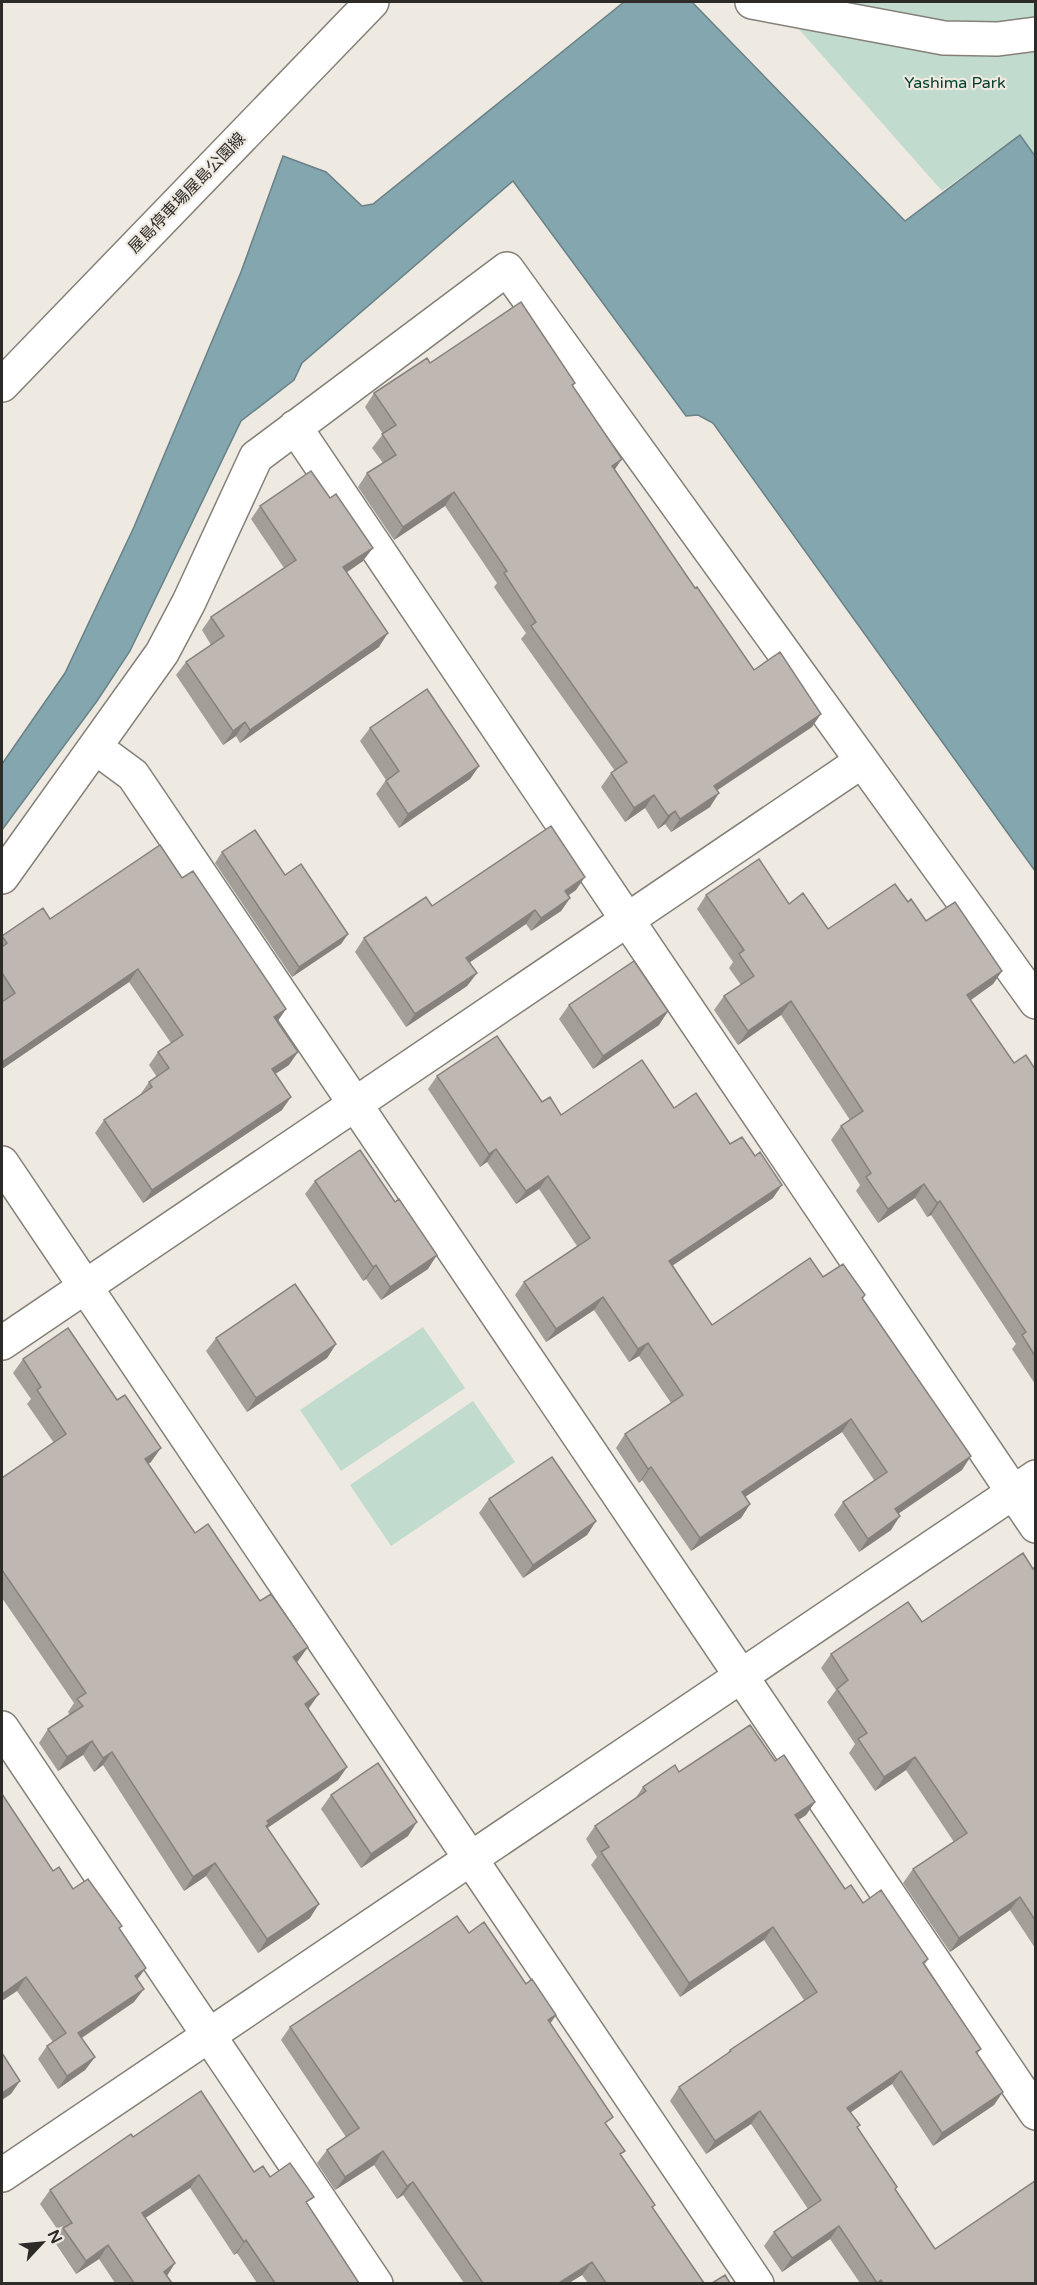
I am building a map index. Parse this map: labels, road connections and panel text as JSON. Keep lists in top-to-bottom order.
{
  "streets": {
    "street": ["屋島停車場屋島公園線"]
  },
  "parks": ["Yashima Park"],
  "north": "top right"
}
